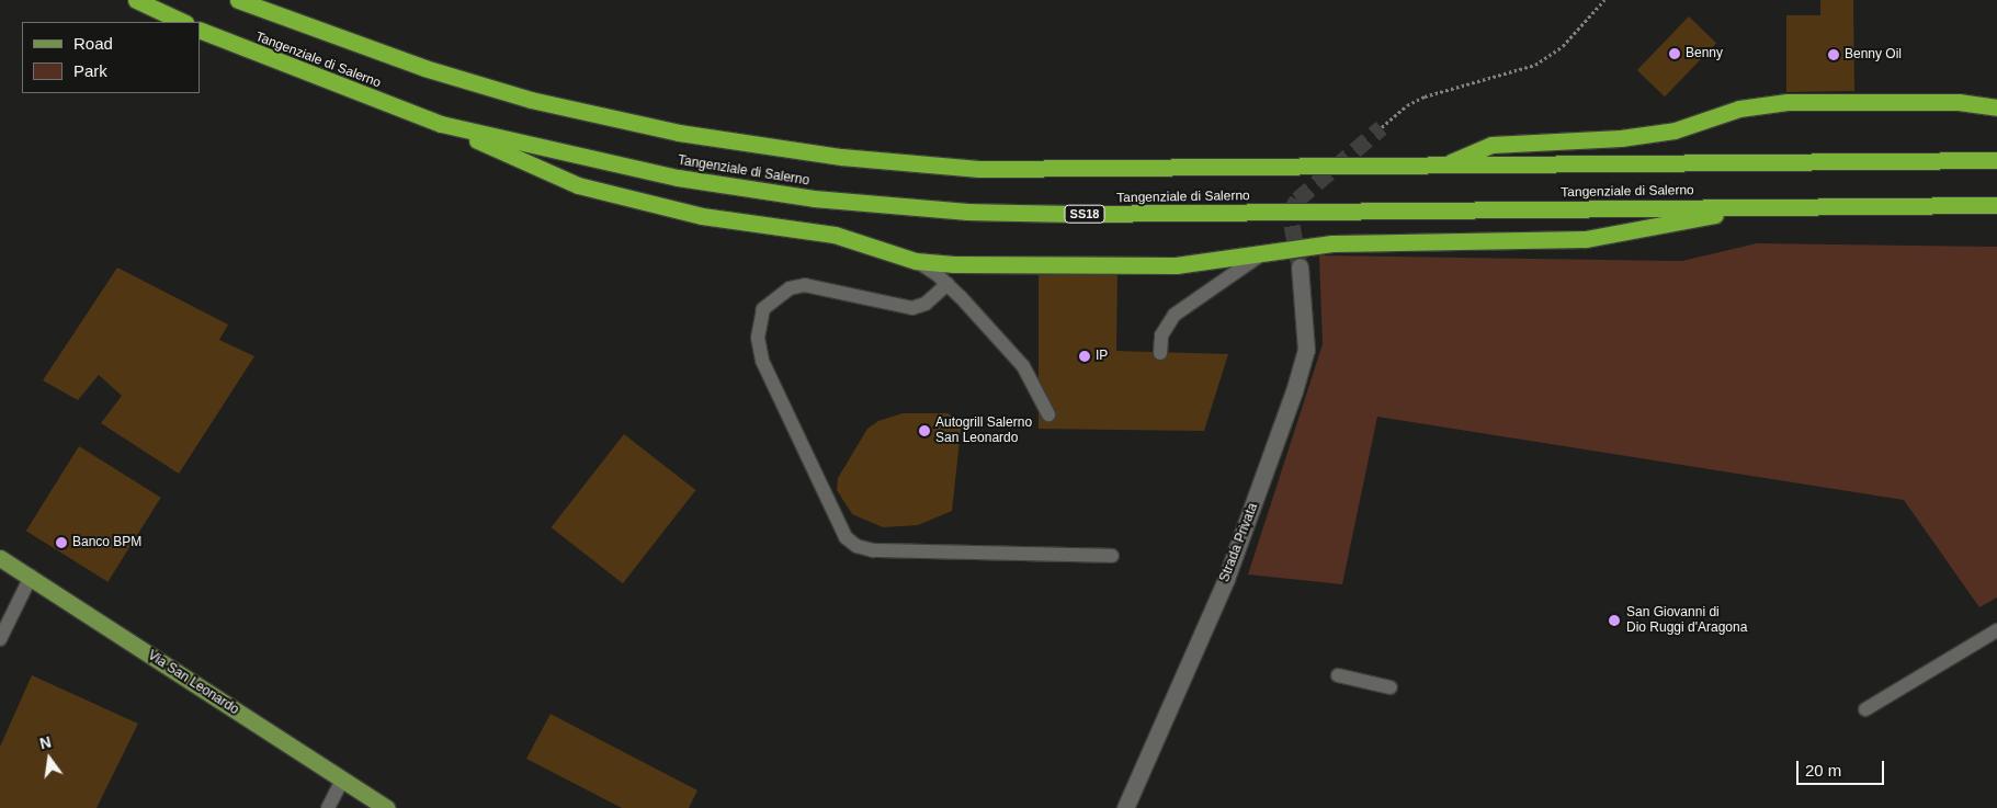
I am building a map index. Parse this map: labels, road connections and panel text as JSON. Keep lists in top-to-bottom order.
{
  "streets": {
    "highway": ["Tangenziale di Salerno", "SS18"],
    "main road": ["Via San Leonardo"],
    "street": ["Strada Privata"]
  },
  "places": [
    "Benny",
    "Benny Oil",
    "IP",
    "Autogrill Salerno San Leonardo",
    "Banco BPM",
    "San Giovanni di Dio Ruggi d'Aragona"
  ],
  "legend": ["Road", "Park"],
  "scale_bar": "20 m",
  "north": "top"
}
